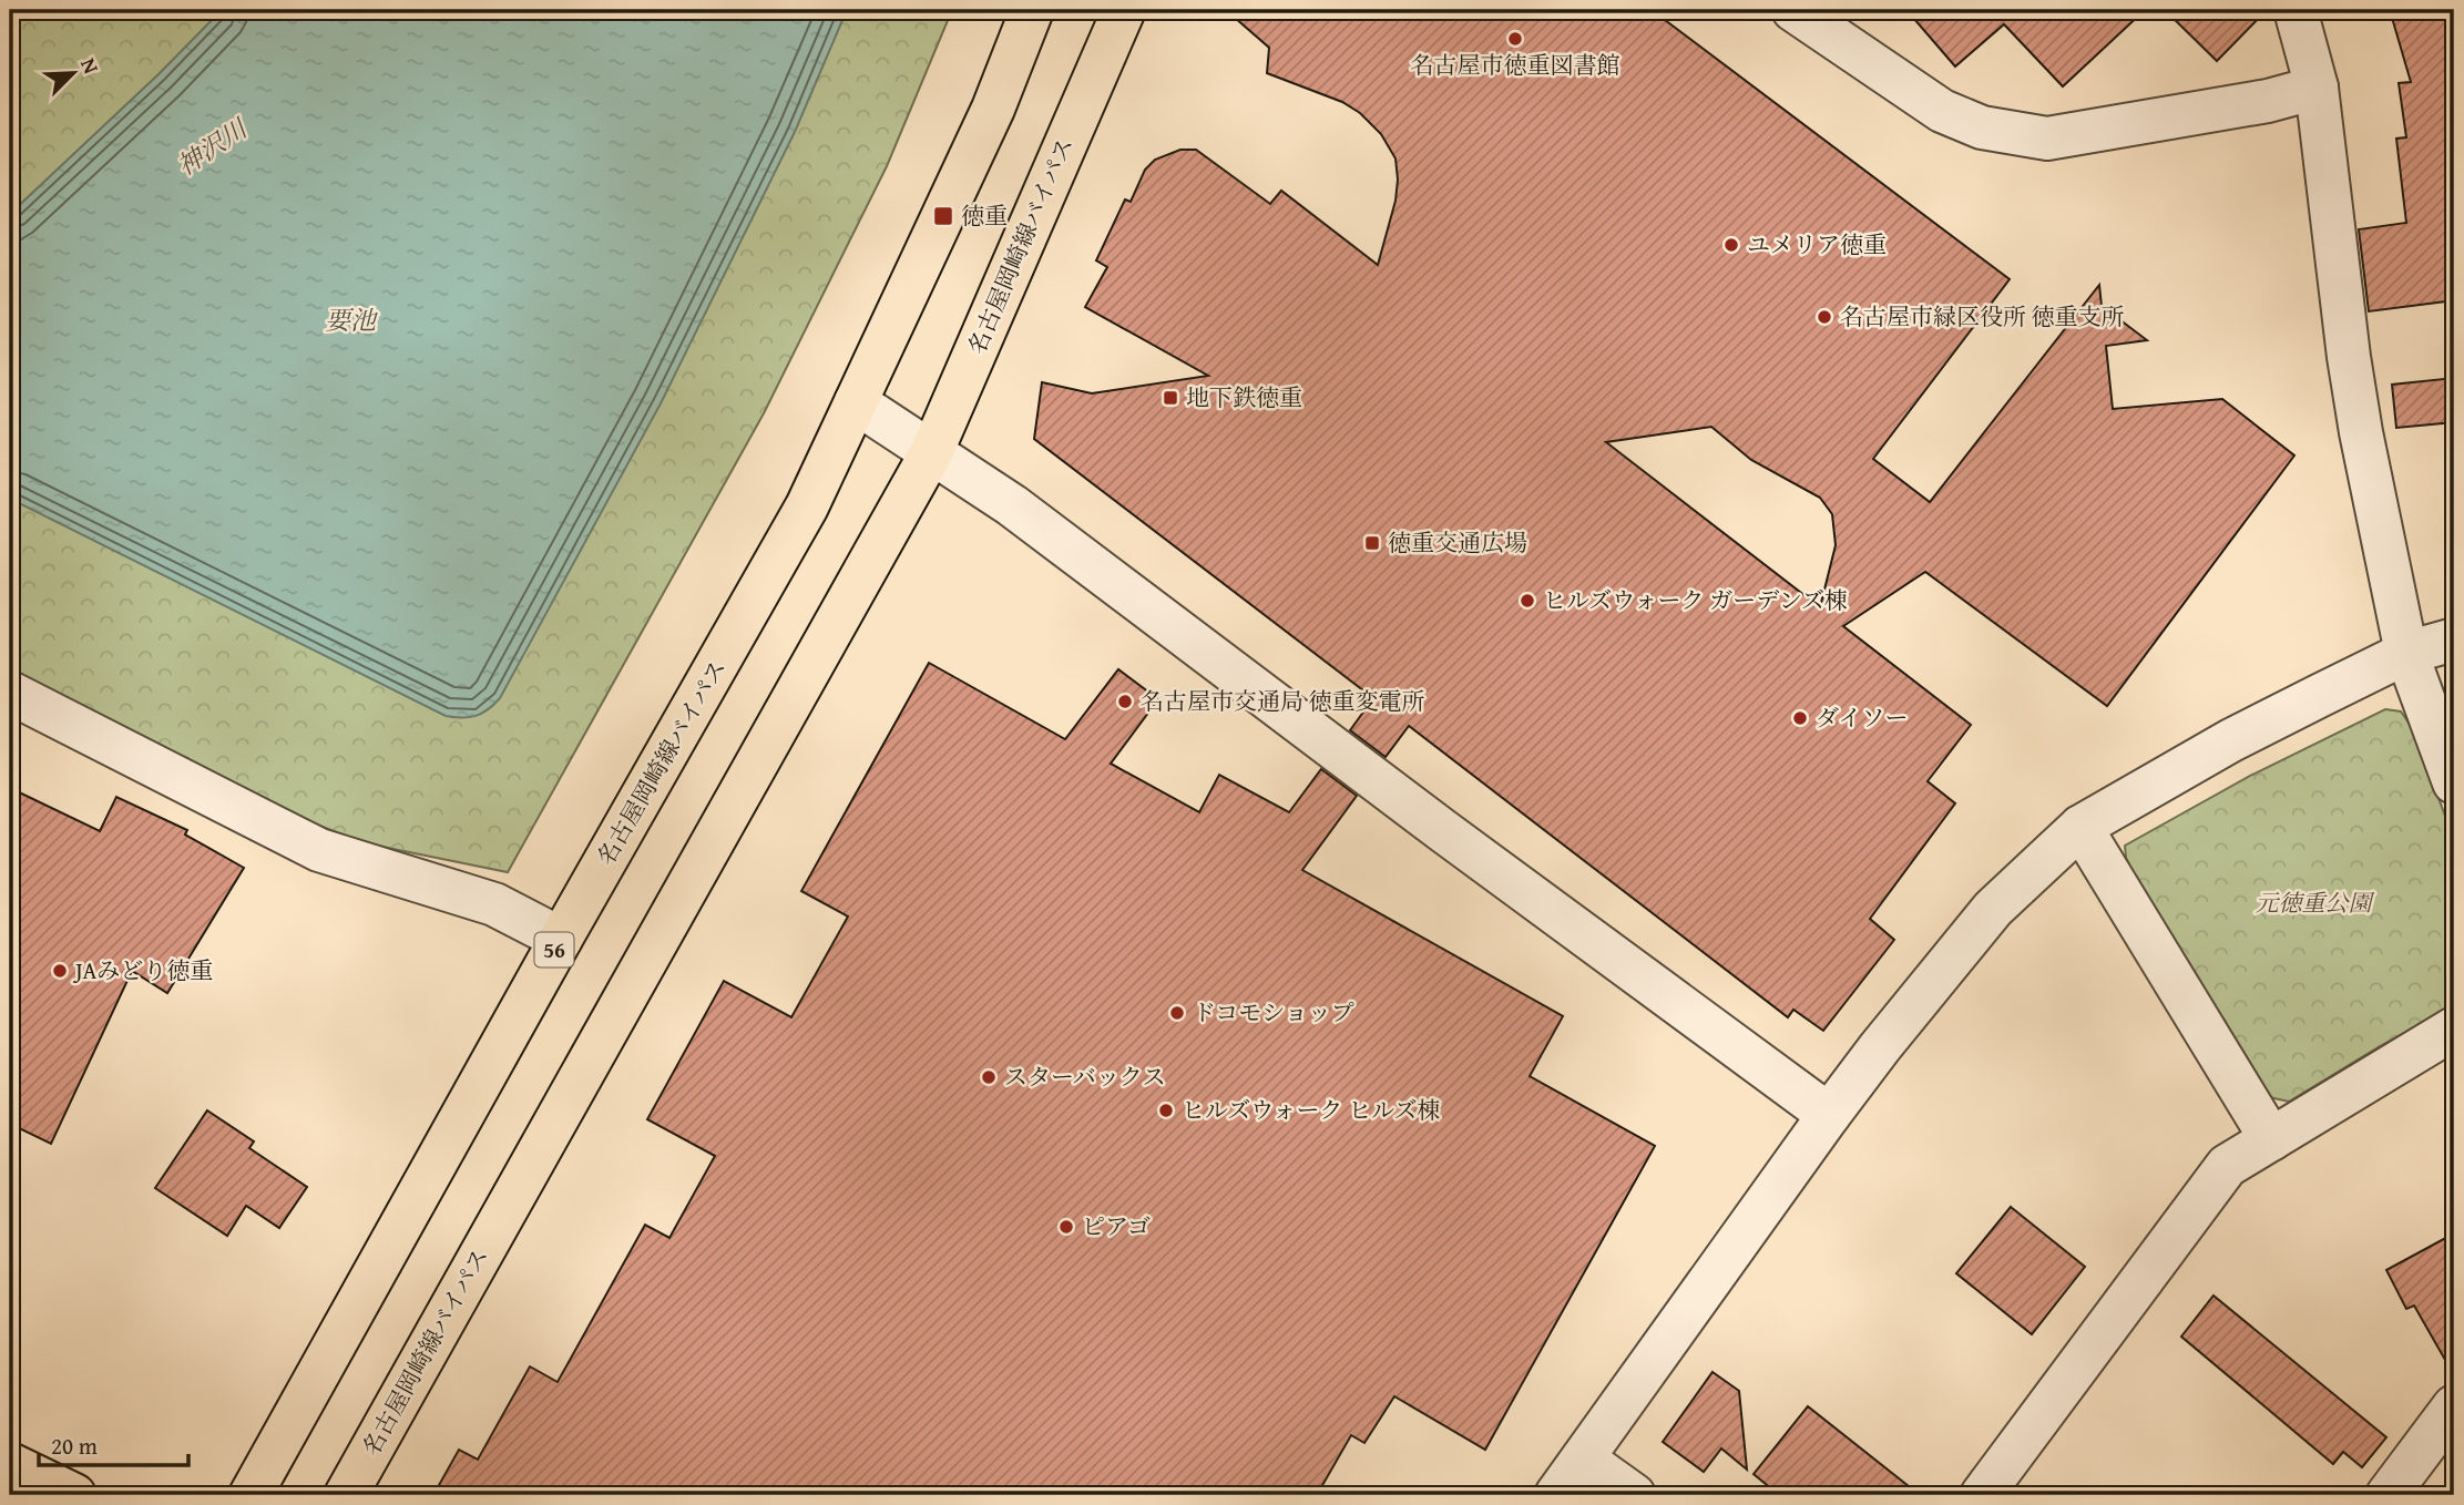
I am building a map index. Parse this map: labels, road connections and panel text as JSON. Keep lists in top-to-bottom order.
{
  "streets": {
    "main road": ["名古屋岡崎線バイパス", "56"]
  },
  "water": ["神沢川", "要池"],
  "parks": ["元徳重公園"],
  "places": {
    "other": [
      "名古屋市徳重図書館",
      "ユメリア徳重",
      "名古屋市緑区役所 徳重支所",
      "ヒルズウォーク ガーデンズ棟",
      "名古屋市交通局 徳重変電所",
      "ダイソー",
      "JAみどり徳重",
      "ドコモショップ",
      "スターバックス",
      "ヒルズウォーク ヒルズ棟",
      "ピアゴ"
    ],
    "transit": ["徳重", "地下鉄徳重", "徳重交通広場"]
  },
  "scale_bar": "20 m",
  "north": "top right"
}
